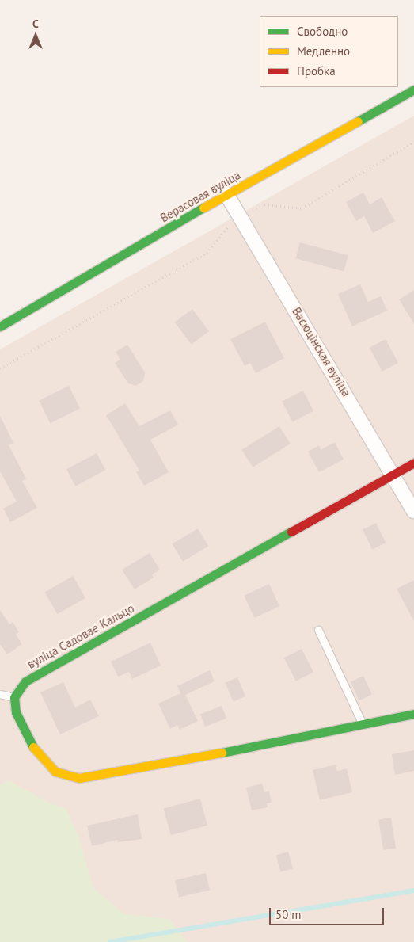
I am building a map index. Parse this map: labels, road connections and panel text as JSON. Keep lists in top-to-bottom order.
{
  "streets": {
    "street": ["Верасовая вуліца", "Васюцінская вуліца", "вуліца Садовае Кальцо"]
  },
  "crossings": [
    ["Верасовая вуліца", "Васюцінская вуліца"],
    ["Васюцінская вуліца", "вуліца Садовае Кальцо"]
  ],
  "legend": ["Свободно", "Медленно", "Пробка"],
  "scale_bar": "50 m",
  "north": "top"
}
